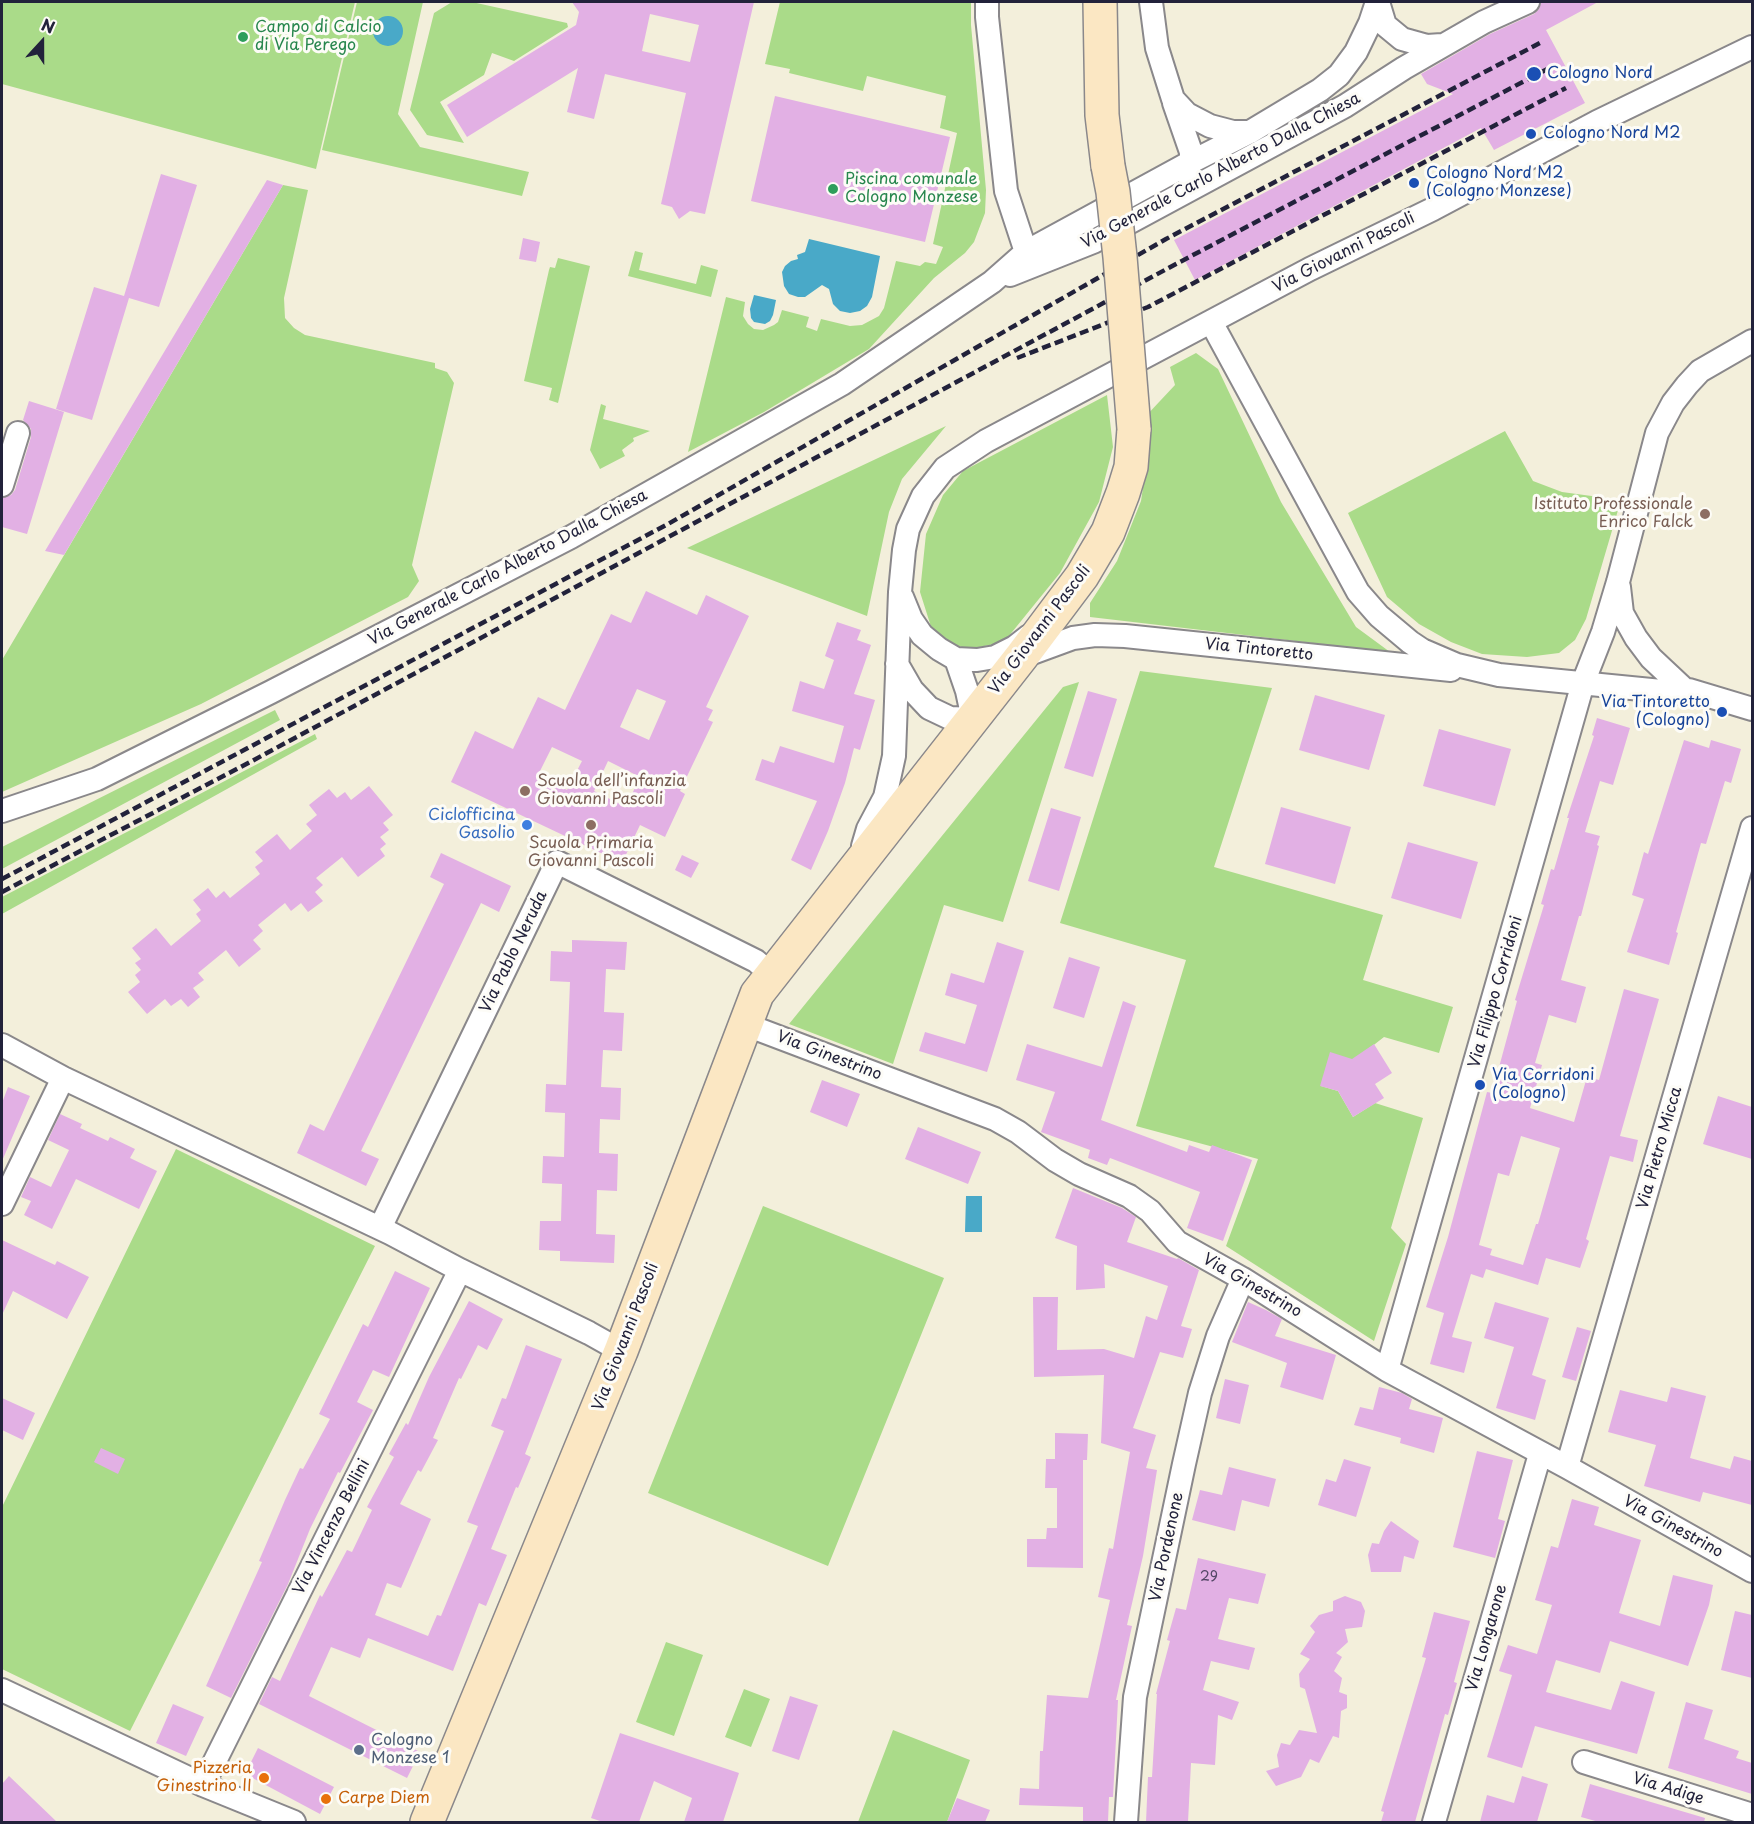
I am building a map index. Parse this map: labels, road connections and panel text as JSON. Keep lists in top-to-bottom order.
{
  "streets": {
    "street": [
      "Via Generale Carlo Alberto Dalla Chiesa",
      "Via Giovanni Pascoli",
      "Via Tintoretto",
      "Via Pablo Neruda",
      "Via Filippo Corridoni",
      "Via Ginestrino",
      "Via Pietro Micca",
      "Via Vincenzo Bellini",
      "Via Pordenone",
      "Via Longarone",
      "Via Adige"
    ]
  },
  "crossings": [
    ["Via Giovanni Pascoli", "Via Tintoretto"],
    ["Via Giovanni Pascoli", "Via Pablo Neruda"],
    ["Via Giovanni Pascoli", "Via Ginestrino"],
    ["Via Tintoretto", "Via Filippo Corridoni"],
    ["Via Filippo Corridoni", "Via Ginestrino"],
    ["Via Ginestrino", "Via Pietro Micca"],
    ["Via Ginestrino", "Via Pordenone"],
    ["Via Ginestrino", "Via Longarone"]
  ],
  "places": [
    "Campo di Calcio di Via Perego",
    "Cologno Nord",
    "Cologno Nord M2",
    "Cologno Nord M2 (Cologno Monzese)",
    "Piscina comunale Cologno Monzese",
    "Istituto Professionale Enrico Falck",
    "Via Tintoretto (Cologno)",
    "Scuola dell’infanzia Giovanni Pascoli",
    "Ciclofficina Gasolio",
    "Scuola Primaria Giovanni Pascoli",
    "Via Corridoni (Cologno)",
    "Cologno Monzese 1",
    "Pizzeria Ginestrino II",
    "Carpe Diem"
  ],
  "house_numbers": ["29"],
  "north": "top"
}
